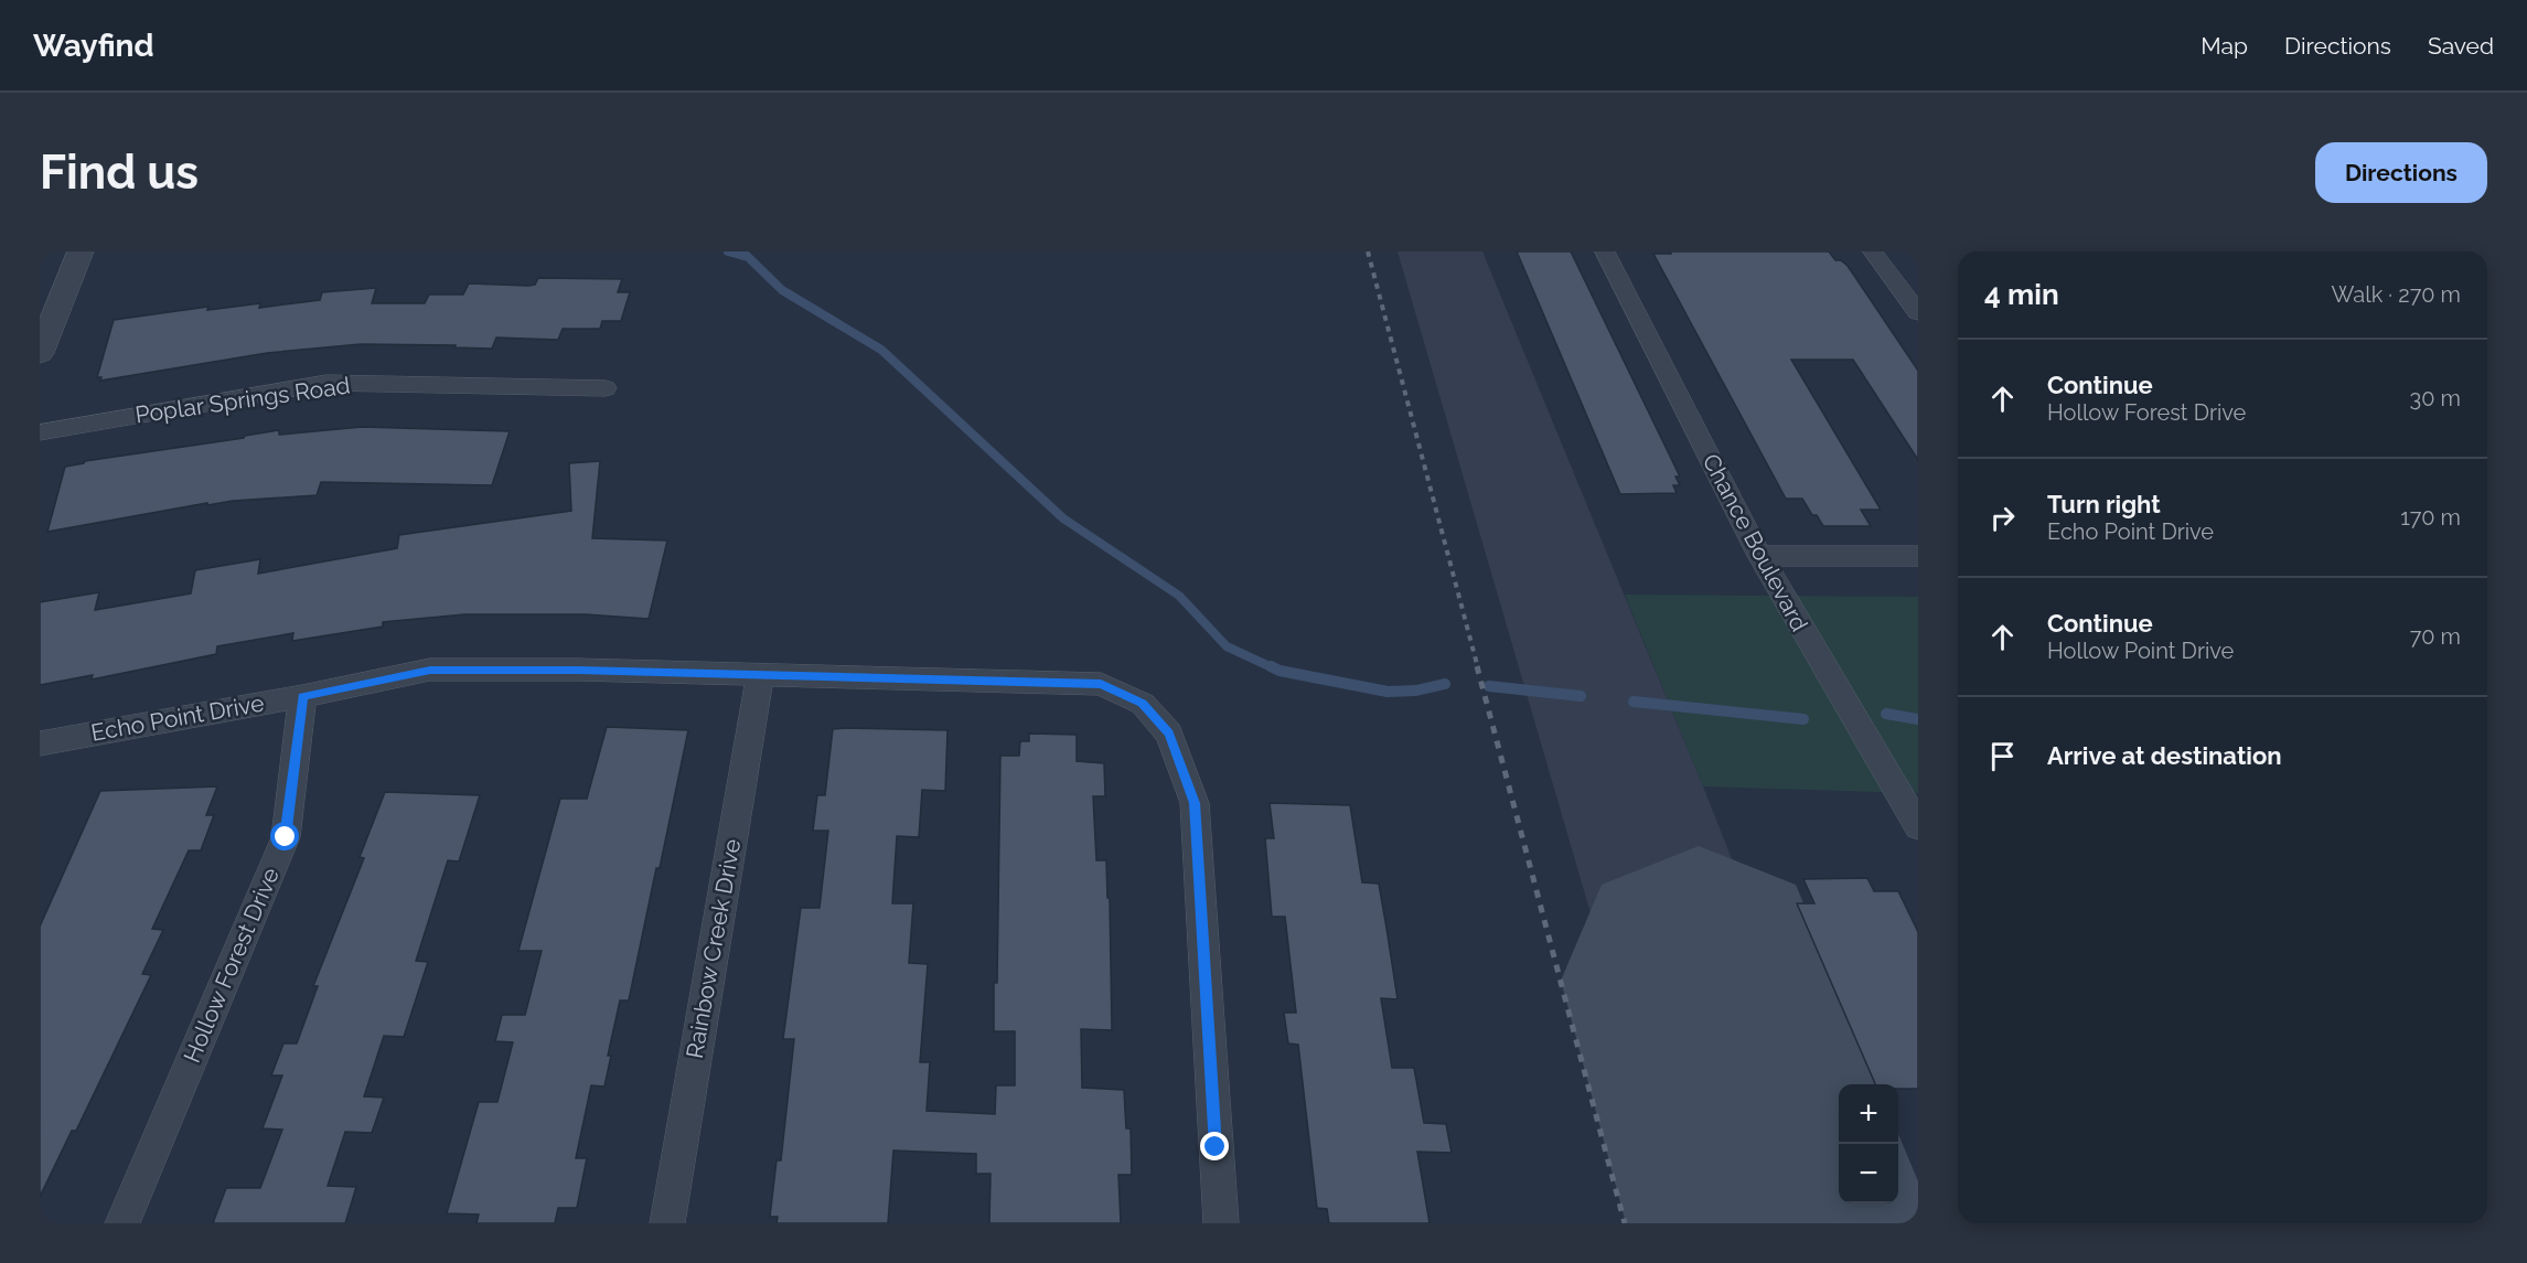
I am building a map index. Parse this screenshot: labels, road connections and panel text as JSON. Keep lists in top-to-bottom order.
{
  "streets": {
    "street": [
      "Poplar Springs Road",
      "Chance Boulevard",
      "Echo Point Drive",
      "Rainbow Creek Drive",
      "Hollow Forest Drive"
    ]
  },
  "crossings": [
    ["Echo Point Drive", "Rainbow Creek Drive"],
    ["Echo Point Drive", "Hollow Forest Drive"]
  ],
  "page": {
    "header": "Wayfind",
    "nav": ["Map", "Directions", "Saved"],
    "buttons": "Directions",
    "title": "Find us",
    "heading": ["4 min", "Walk · 270 m"],
    "list": [
      ["Continue", "Hollow Forest Drive", "30 m"],
      ["Turn right", "Echo Point Drive", "170 m"],
      ["Continue", "Hollow Point Drive", "70 m"],
      "Arrive at destination"
    ],
    "map_buttons": ["+", "−"]
  }
}
